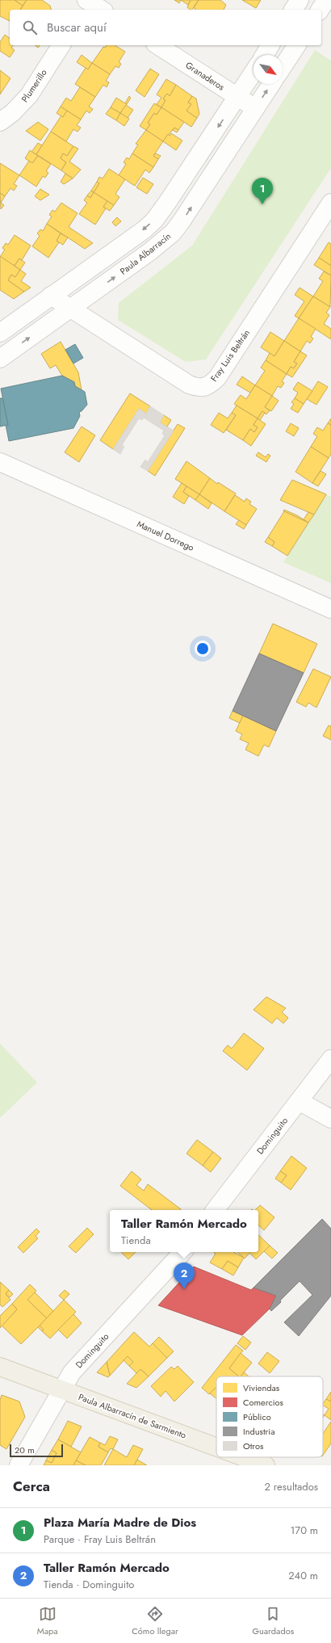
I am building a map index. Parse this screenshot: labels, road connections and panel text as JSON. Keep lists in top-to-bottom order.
{
  "streets": {
    "main road": ["Paula Albarracín de Sarmiento"],
    "street": [
      "Granaderos",
      "Plumerillo",
      "Paula Albarracín",
      "Fray Luis Beltrán",
      "Manuel Dorrego",
      "Dominguito"
    ]
  },
  "crossings": [
    ["Granaderos", "Paula Albarracín"],
    ["Paula Albarracín", "Fray Luis Beltrán"],
    ["Dominguito", "Paula Albarracín de Sarmiento"]
  ],
  "legend": [
    "Viviendas",
    "Comercios",
    "Público",
    "Industria",
    "Otros"
  ],
  "scale_bar": "20 m",
  "north": "bottom right",
  "page": {
    "search": "Buscar aquí",
    "pins": ["1", "2"],
    "popup": ["Taller Ramón Mercado", "Tienda"],
    "scale": "20 m",
    "heading": ["Cerca", "2 resultados"],
    "list": [
      {
        "mark": "1",
        "name": "Plaza María Madre de Dios",
        "note": "Parque · Fray Luis Beltrán",
        "value": "170 m"
      },
      {
        "mark": "2",
        "name": "Taller Ramón Mercado",
        "note": "Tienda · Dominguito",
        "value": "240 m"
      }
    ],
    "nav": ["Mapa", "Cómo llegar", "Guardados"]
  }
}
